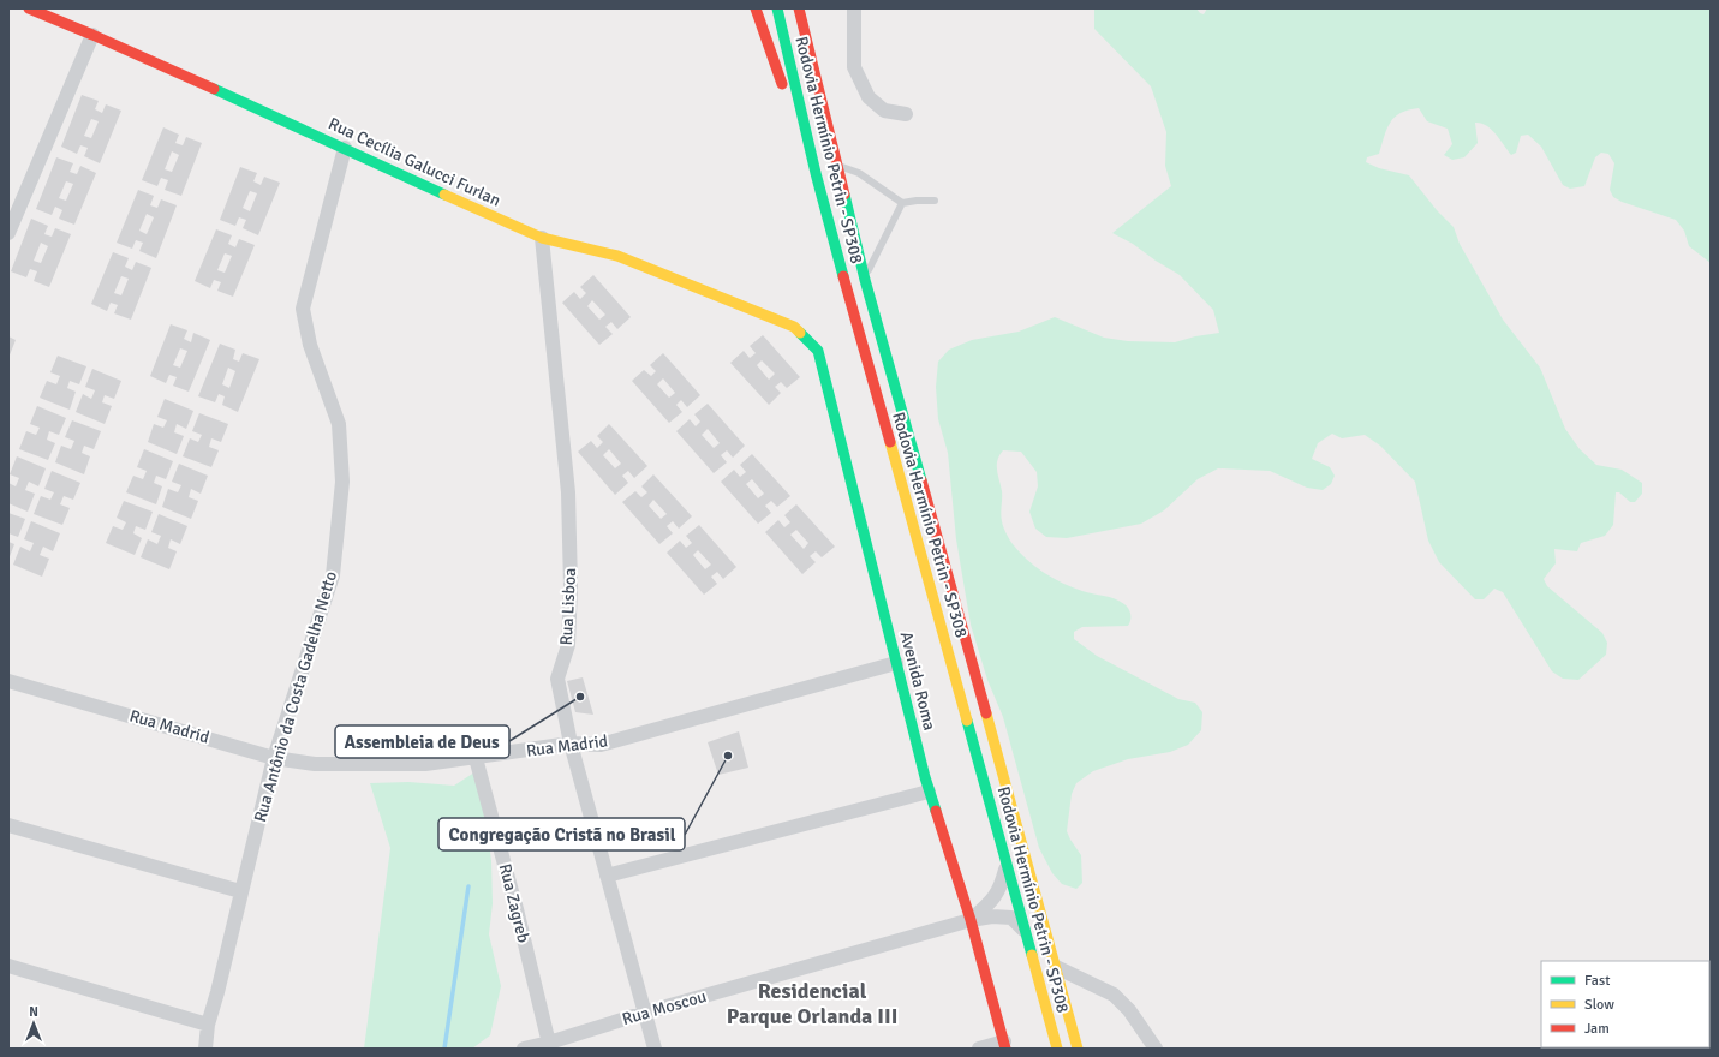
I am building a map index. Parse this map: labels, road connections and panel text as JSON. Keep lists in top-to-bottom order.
{
  "streets": {
    "main road": ["Rodovia Hermínio Petrin - SP308", "Rua Cecília Galucci Furlan", "Avenida Roma"],
    "street": [
      "Rua Lisboa",
      "Rua Antônio da Costa Gadelha Netto",
      "Rua Madrid",
      "Rua Zagreb",
      "Rua Moscou"
    ]
  },
  "crossings": [
    ["Rodovia Hermínio Petrin - SP308", "Rua Moscou"],
    ["Rua Cecília Galucci Furlan", "Rua Lisboa"],
    ["Rua Cecília Galucci Furlan", "Avenida Roma"],
    ["Rua Cecília Galucci Furlan", "Rua Antônio da Costa Gadelha Netto"],
    ["Rua Lisboa", "Rua Madrid"],
    ["Rua Lisboa", "Rua Moscou"],
    ["Avenida Roma", "Rua Madrid"],
    ["Avenida Roma", "Rua Moscou"],
    ["Rua Antônio da Costa Gadelha Netto", "Rua Madrid"],
    ["Rua Madrid", "Rua Zagreb"],
    ["Rua Zagreb", "Rua Moscou"]
  ],
  "districts": ["Residencial Parque Orlanda III"],
  "places": ["Assembleia de Deus", "Congregação Cristã no Brasil"],
  "legend": ["Fast", "Slow", "Jam"],
  "north": "top"
}
